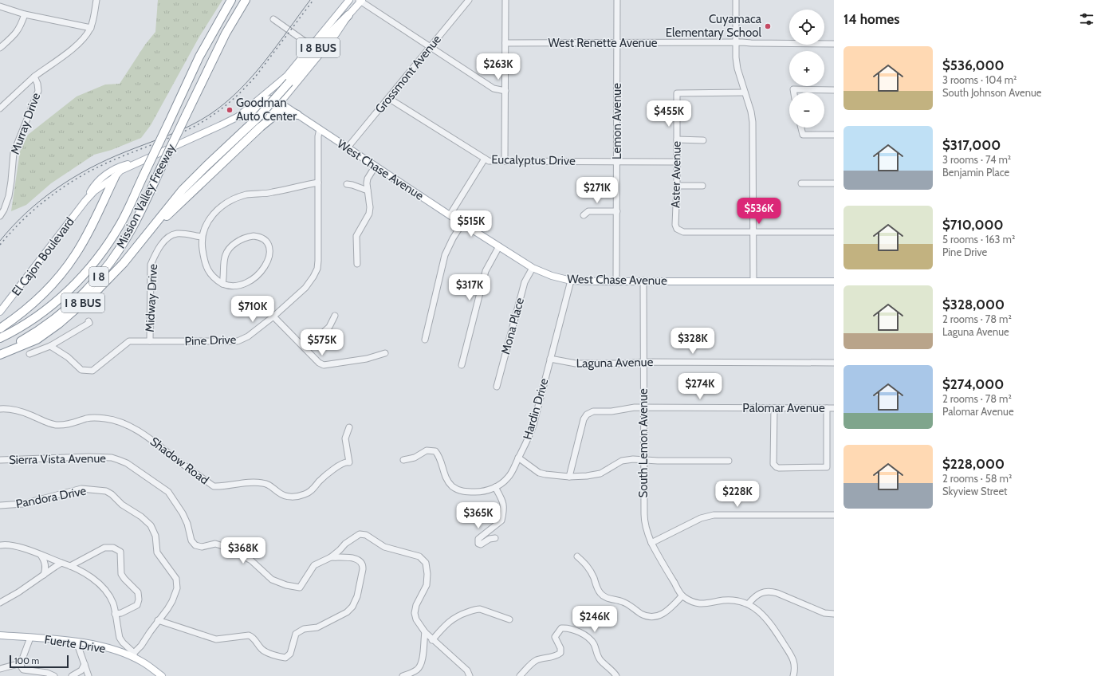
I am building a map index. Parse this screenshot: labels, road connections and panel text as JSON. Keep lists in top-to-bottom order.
{
  "streets": {
    "highway": ["I 8 BUS", "Mission Valley Freeway", "I 8"],
    "main road": ["West Chase Avenue", "El Cajon Boulevard", "Fuerte Drive"],
    "street": [
      "West Renette Avenue",
      "Grossmont Avenue",
      "Lemon Avenue",
      "Murray Drive",
      "Eucalyptus Drive",
      "Aster Avenue",
      "Midway Drive",
      "Mona Place",
      "Pine Drive",
      "Laguna Avenue",
      "Palomar Avenue",
      "Hardin Drive",
      "South Lemon Avenue",
      "Sierra Vista Avenue",
      "Shadow Road",
      "Pandora Drive"
    ]
  },
  "crossings": [
    ["West Renette Avenue", "Lemon Avenue"],
    ["I 8 BUS", "Mission Valley Freeway"],
    ["I 8 BUS", "El Cajon Boulevard"],
    ["Grossmont Avenue", "Eucalyptus Drive"],
    ["Grossmont Avenue", "West Chase Avenue"],
    ["Lemon Avenue", "Eucalyptus Drive"],
    ["Lemon Avenue", "West Chase Avenue"],
    ["Eucalyptus Drive", "Aster Avenue"],
    ["West Chase Avenue", "El Cajon Boulevard"],
    ["West Chase Avenue", "Mona Place"],
    ["West Chase Avenue", "Pine Drive"],
    ["West Chase Avenue", "Hardin Drive"],
    ["West Chase Avenue", "South Lemon Avenue"],
    ["Midway Drive", "Pine Drive"],
    ["Laguna Avenue", "Hardin Drive"],
    ["Laguna Avenue", "South Lemon Avenue"],
    ["Palomar Avenue", "South Lemon Avenue"],
    ["Pandora Drive", "Fuerte Drive"]
  ],
  "places": ["Cuyamaca Elementary School", "Goodman Auto Center"],
  "scale_bar": "100 m",
  "page": {
    "heading": "14 homes",
    "map_buttons": ["+", "−"],
    "list": [
      {
        "name": "$536,000",
        "note": "3 rooms · 104 m² · South Johnson Avenue"
      },
      {
        "name": "$317,000",
        "note": "3 rooms · 74 m² · Benjamin Place"
      },
      {
        "name": "$710,000",
        "note": "5 rooms · 163 m² · Pine Drive"
      },
      {
        "name": "$328,000",
        "note": "2 rooms · 78 m² · Laguna Avenue"
      },
      {
        "name": "$274,000",
        "note": "2 rooms · 78 m² · Palomar Avenue"
      },
      {
        "name": "$228,000",
        "note": "2 rooms · 58 m² · Skyview Street"
      }
    ],
    "price": [
      "$263K",
      "$455K",
      "$271K",
      "$536K",
      "$515K",
      "$317K",
      "$710K",
      "$328K",
      "$575K",
      "$274K",
      "$228K",
      "$365K",
      "$368K",
      "$246K"
    ],
    "scale": "100 m"
  }
}
